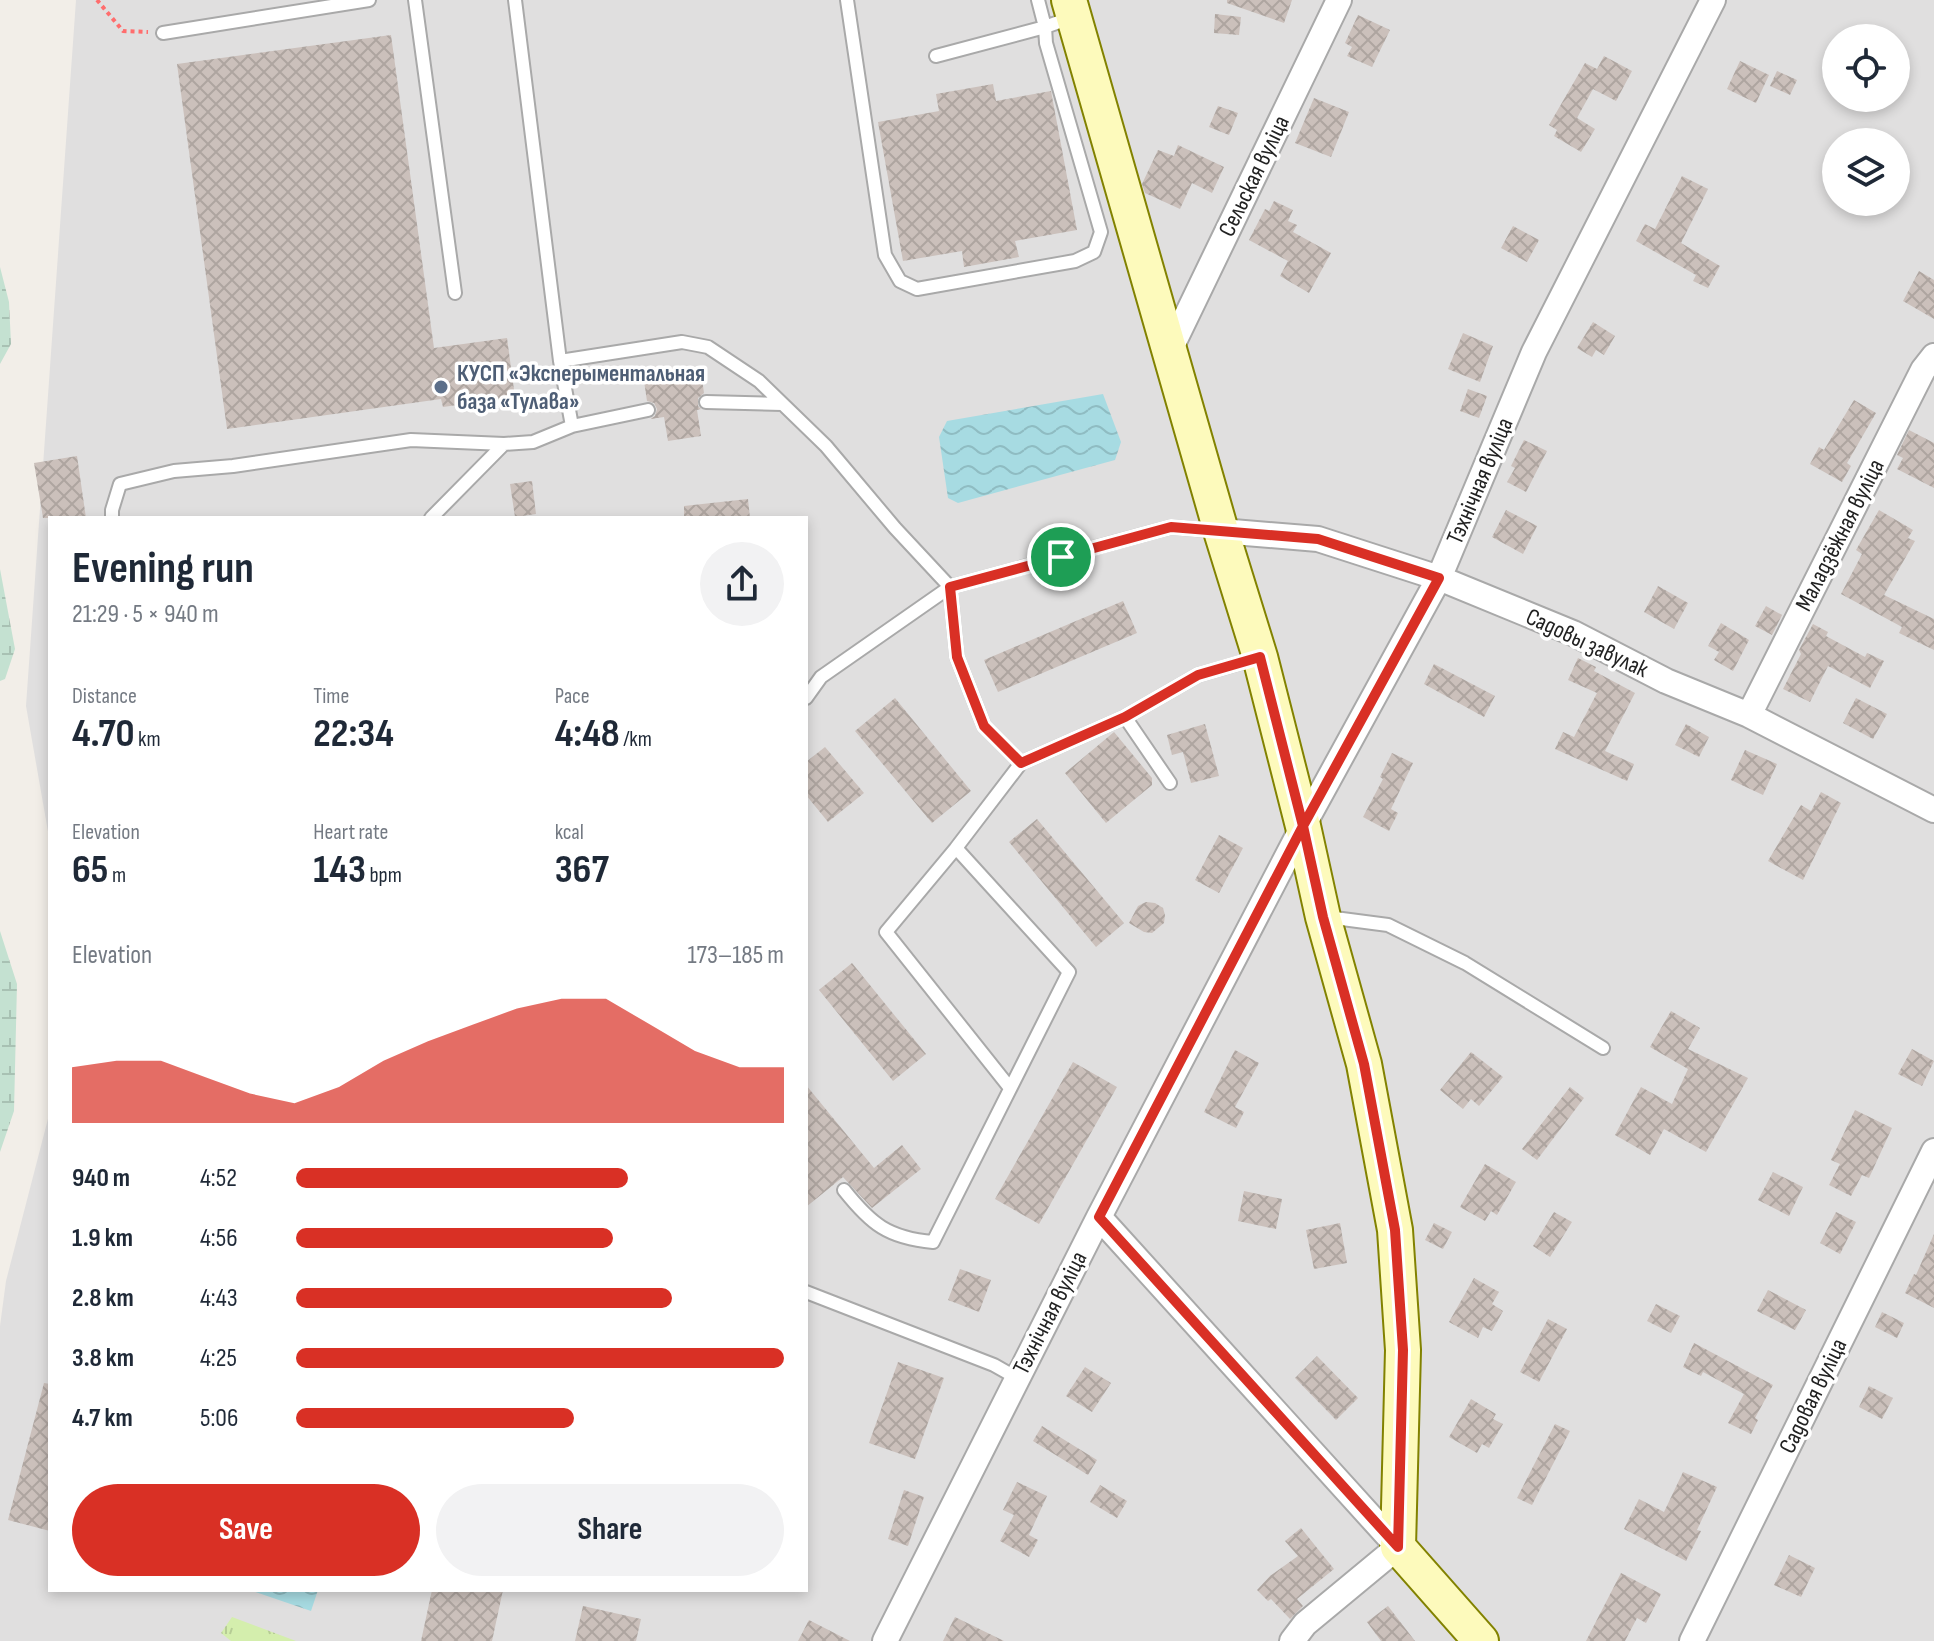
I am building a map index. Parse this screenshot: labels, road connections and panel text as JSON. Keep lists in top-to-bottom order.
{
  "streets": {
    "street": [
      "Сельская вуліца",
      "Тэхнічная вуліца",
      "Маладзёжная вуліца",
      "Садовы завулак",
      "Садовая вуліца"
    ]
  },
  "crossings": [
    ["Тэхнічная вуліца", "Садовы завулак"],
    ["Маладзёжная вуліца", "Садовы завулак"]
  ],
  "places": ["КУСП «Эксперыментальная база «Тулава»"],
  "page": {
    "heading": ["Evening run", "21:29 · 5 × 940 m"],
    "stats": [
      ["Distance", "4.70 km"],
      ["Time", "22:34"],
      ["Pace", "4:48 /km"],
      ["Elevation", "65 m"],
      ["Heart rate", "143 bpm"],
      ["kcal", "367"]
    ],
    "chart": ["Elevation", "173–185 m"],
    "list": [
      {
        "name": "940 m",
        "note": "4:52"
      },
      {
        "name": "1.9 km",
        "note": "4:56"
      },
      {
        "name": "2.8 km",
        "note": "4:43"
      },
      {
        "name": "3.8 km",
        "note": "4:25"
      },
      {
        "name": "4.7 km",
        "note": "5:06"
      }
    ],
    "buttons": ["Save", "Share"]
  }
}
